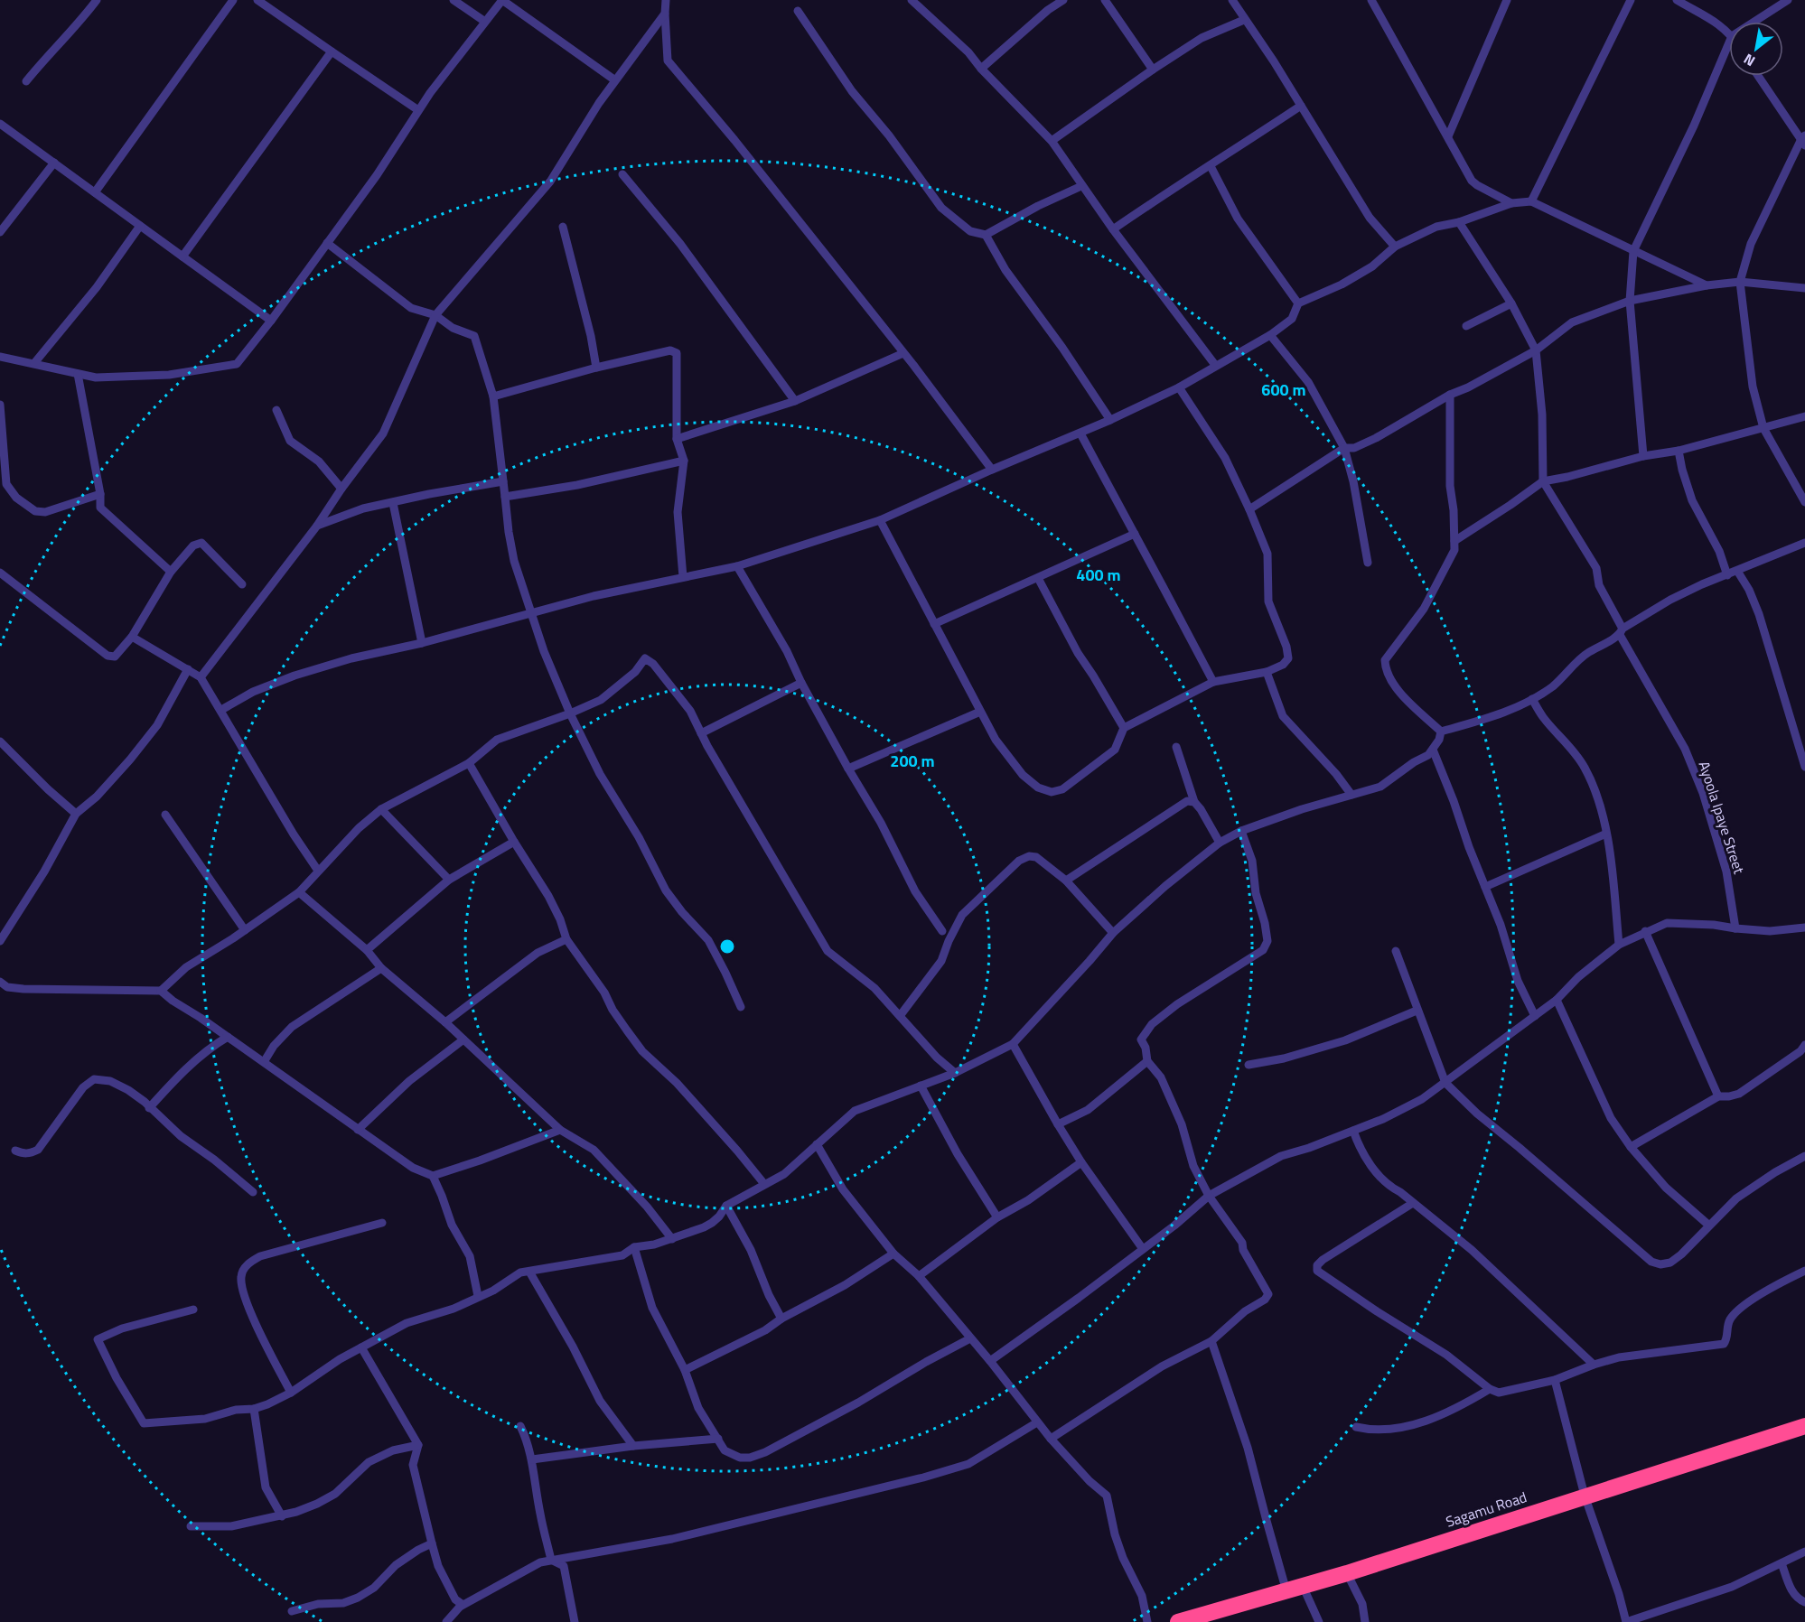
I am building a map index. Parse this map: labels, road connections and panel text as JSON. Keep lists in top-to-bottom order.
{
  "streets": {
    "highway": ["Sagamu Road"],
    "street": ["Ayoola Ipaye Street"]
  },
  "north": "bottom left",
  "rings": ["600 m", "400 m", "200 m"]
}
